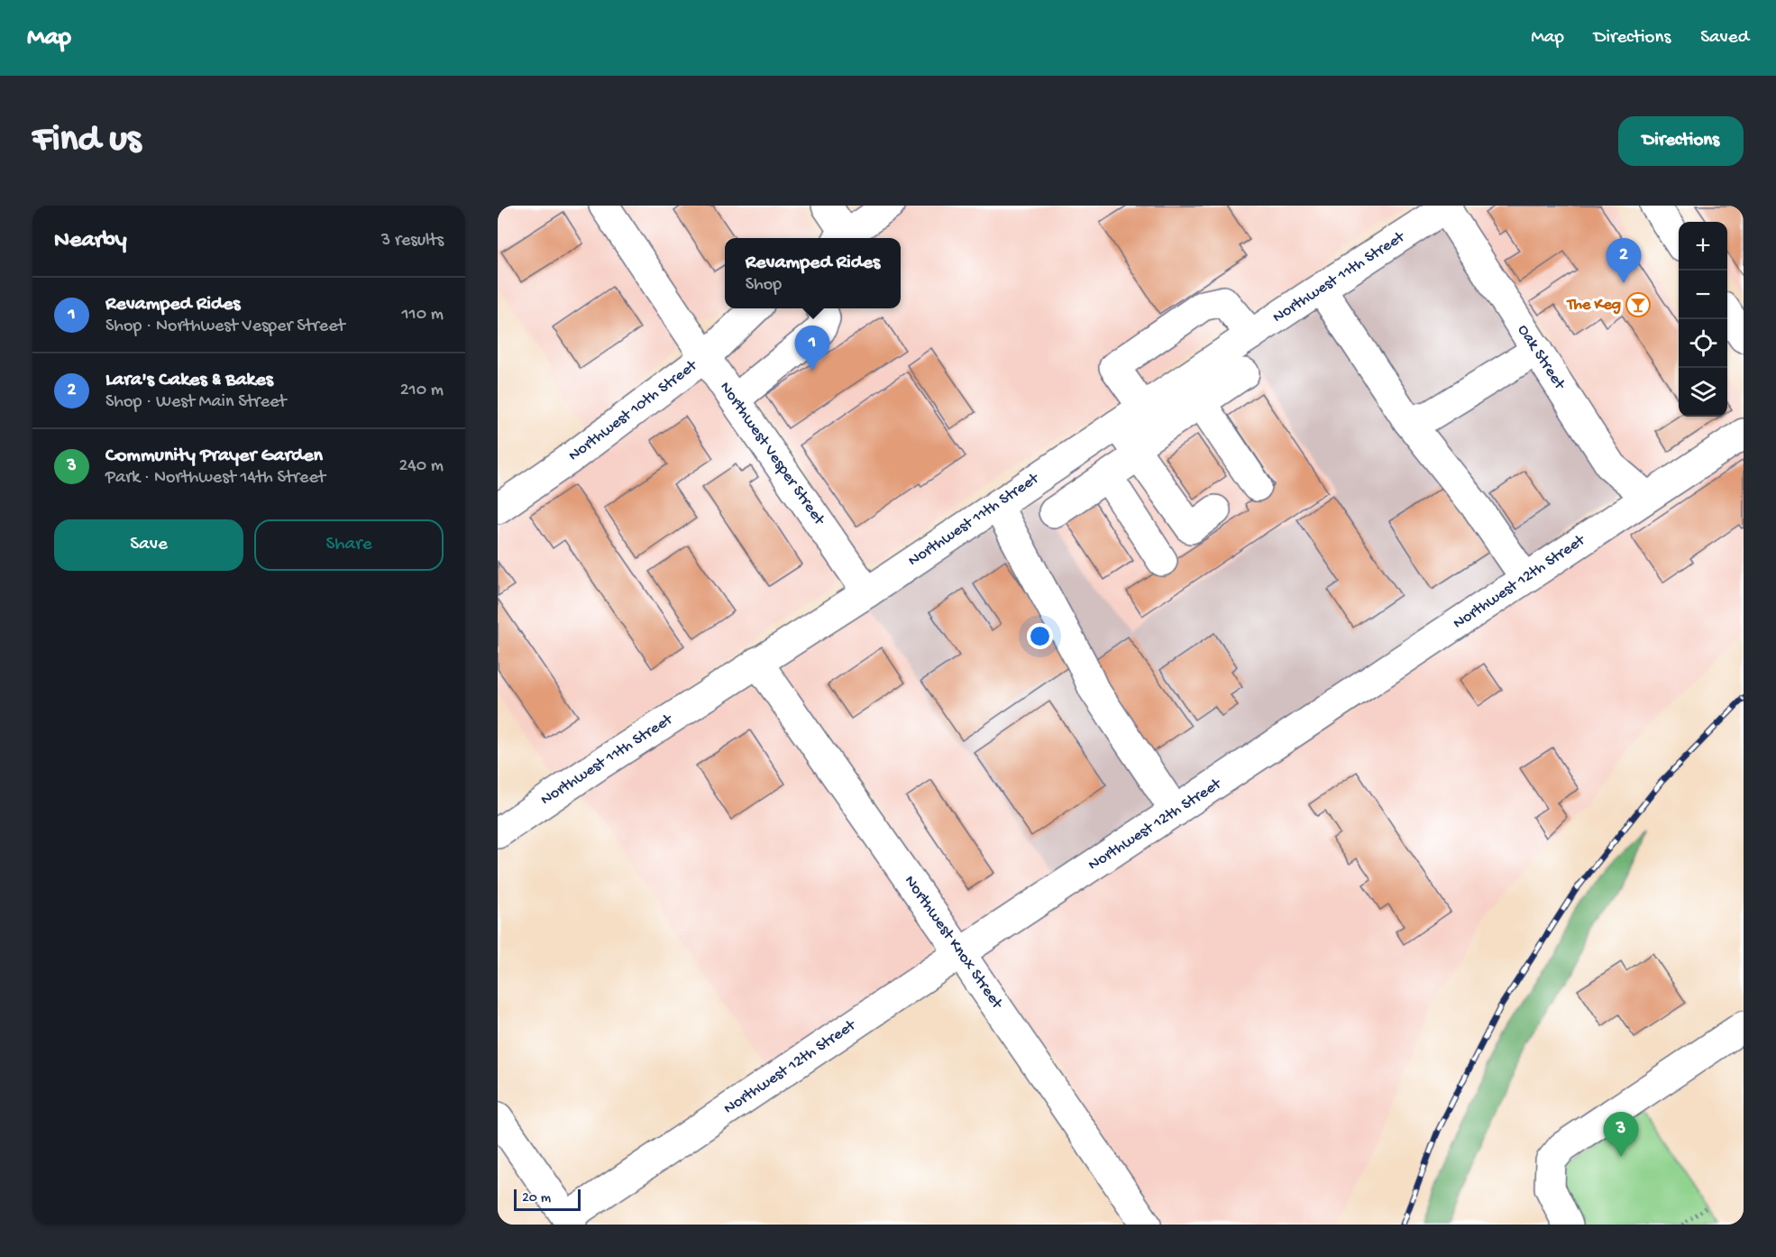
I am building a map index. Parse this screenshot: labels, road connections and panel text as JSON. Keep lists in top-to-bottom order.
{
  "streets": {
    "street": [
      "Northwest 11th Street",
      "Oak Street",
      "Northwest 10th Street",
      "Northwest Vesper Street",
      "Northwest 12th Street",
      "Northwest Knox Street"
    ]
  },
  "crossings": [
    ["Northwest 11th Street", "Oak Street"],
    ["Northwest 11th Street", "Northwest Vesper Street"],
    ["Northwest 11th Street", "Northwest Knox Street"],
    ["Oak Street", "Northwest 12th Street"],
    ["Northwest 10th Street", "Northwest Vesper Street"],
    ["Northwest 12th Street", "Northwest Knox Street"]
  ],
  "places": {
    "bar": ["The Keg"]
  },
  "scale_bar": "20 m",
  "page": {
    "header": "Map",
    "nav": ["Map", "Directions", "Saved"],
    "buttons": [
      "Directions",
      ["Save", "Share"]
    ],
    "title": "Find us",
    "heading": ["Nearby", "3 results"],
    "map_buttons": ["+", "−"],
    "popup": ["Revamped Rides", "Shop"],
    "pins": ["2", "1", "3"],
    "list": [
      {
        "mark": "1",
        "name": "Revamped Rides",
        "note": "Shop · Northwest Vesper Street",
        "value": "110 m"
      },
      {
        "mark": "2",
        "name": "Lara's Cakes & Bakes",
        "note": "Shop · West Main Street",
        "value": "210 m"
      },
      {
        "mark": "3",
        "name": "Community Prayer Garden",
        "note": "Park · Northwest 14th Street",
        "value": "240 m"
      }
    ],
    "scale": "20 m"
  }
}
